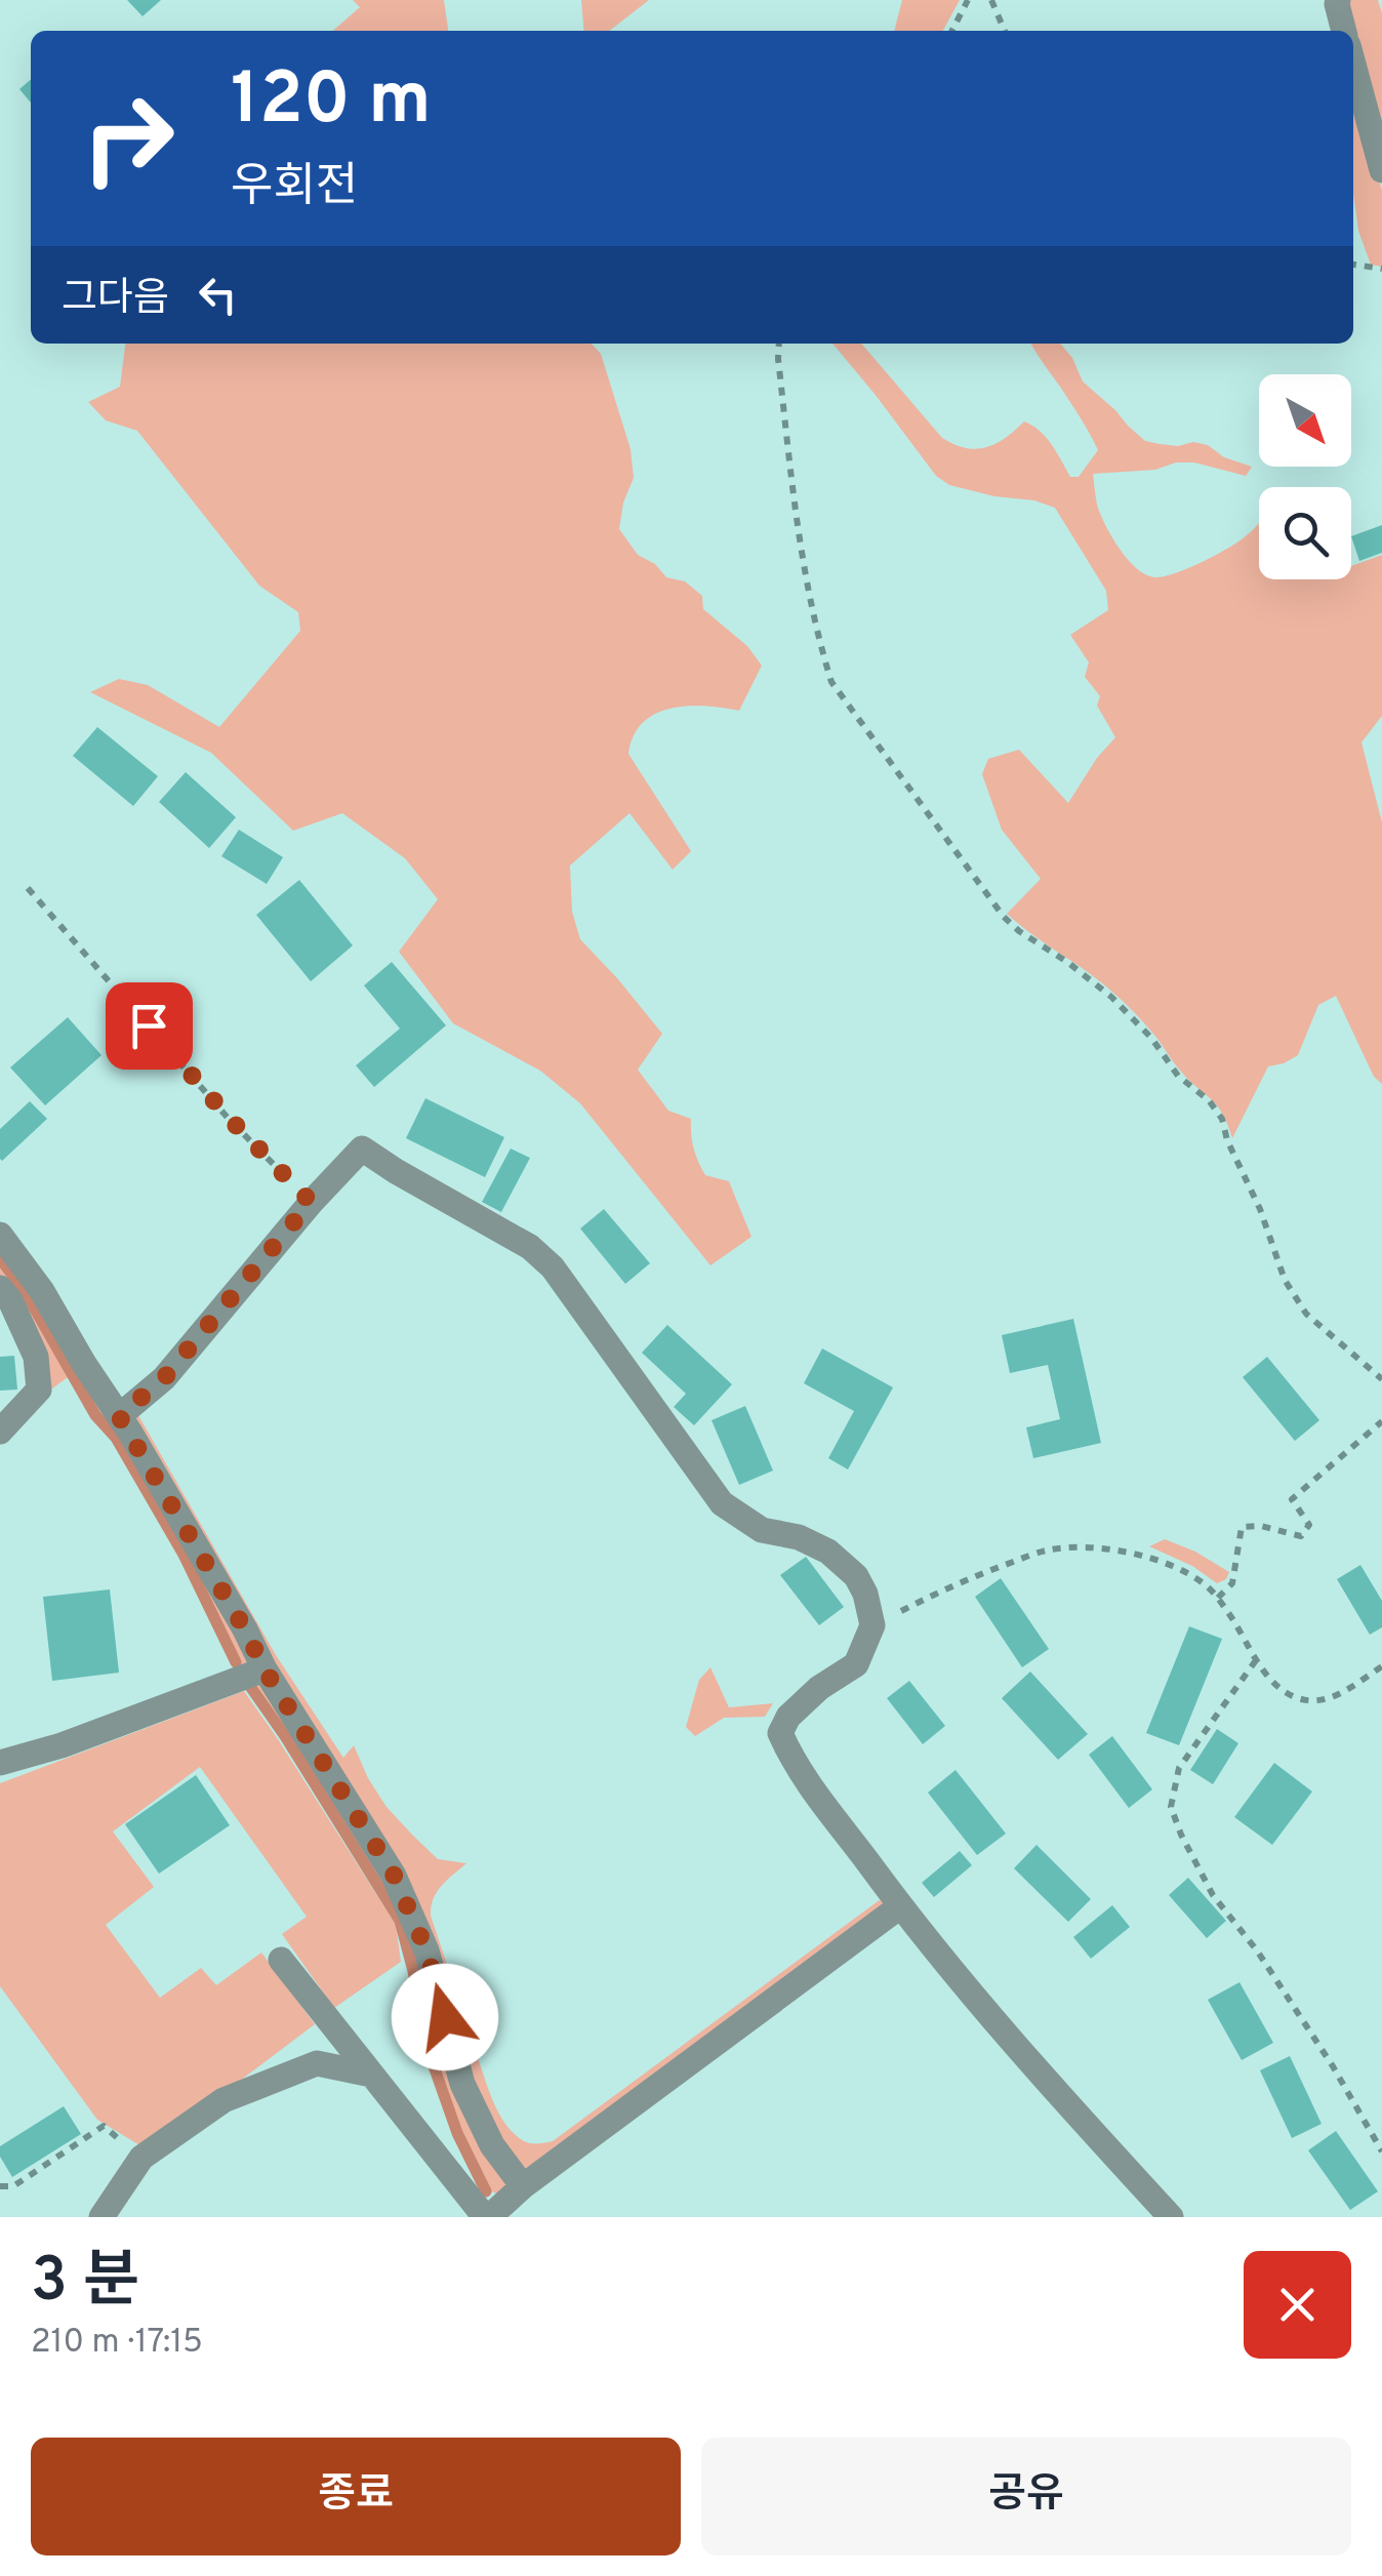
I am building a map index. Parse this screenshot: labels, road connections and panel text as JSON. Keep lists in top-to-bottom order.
{
  "north": "bottom right",
  "page": {
    "turn": ["120 m", "우회전"],
    "then": "그다음",
    "heading": ["3 분", "210 m · 17:15"],
    "buttons": ["종료", "공유"]
  }
}
